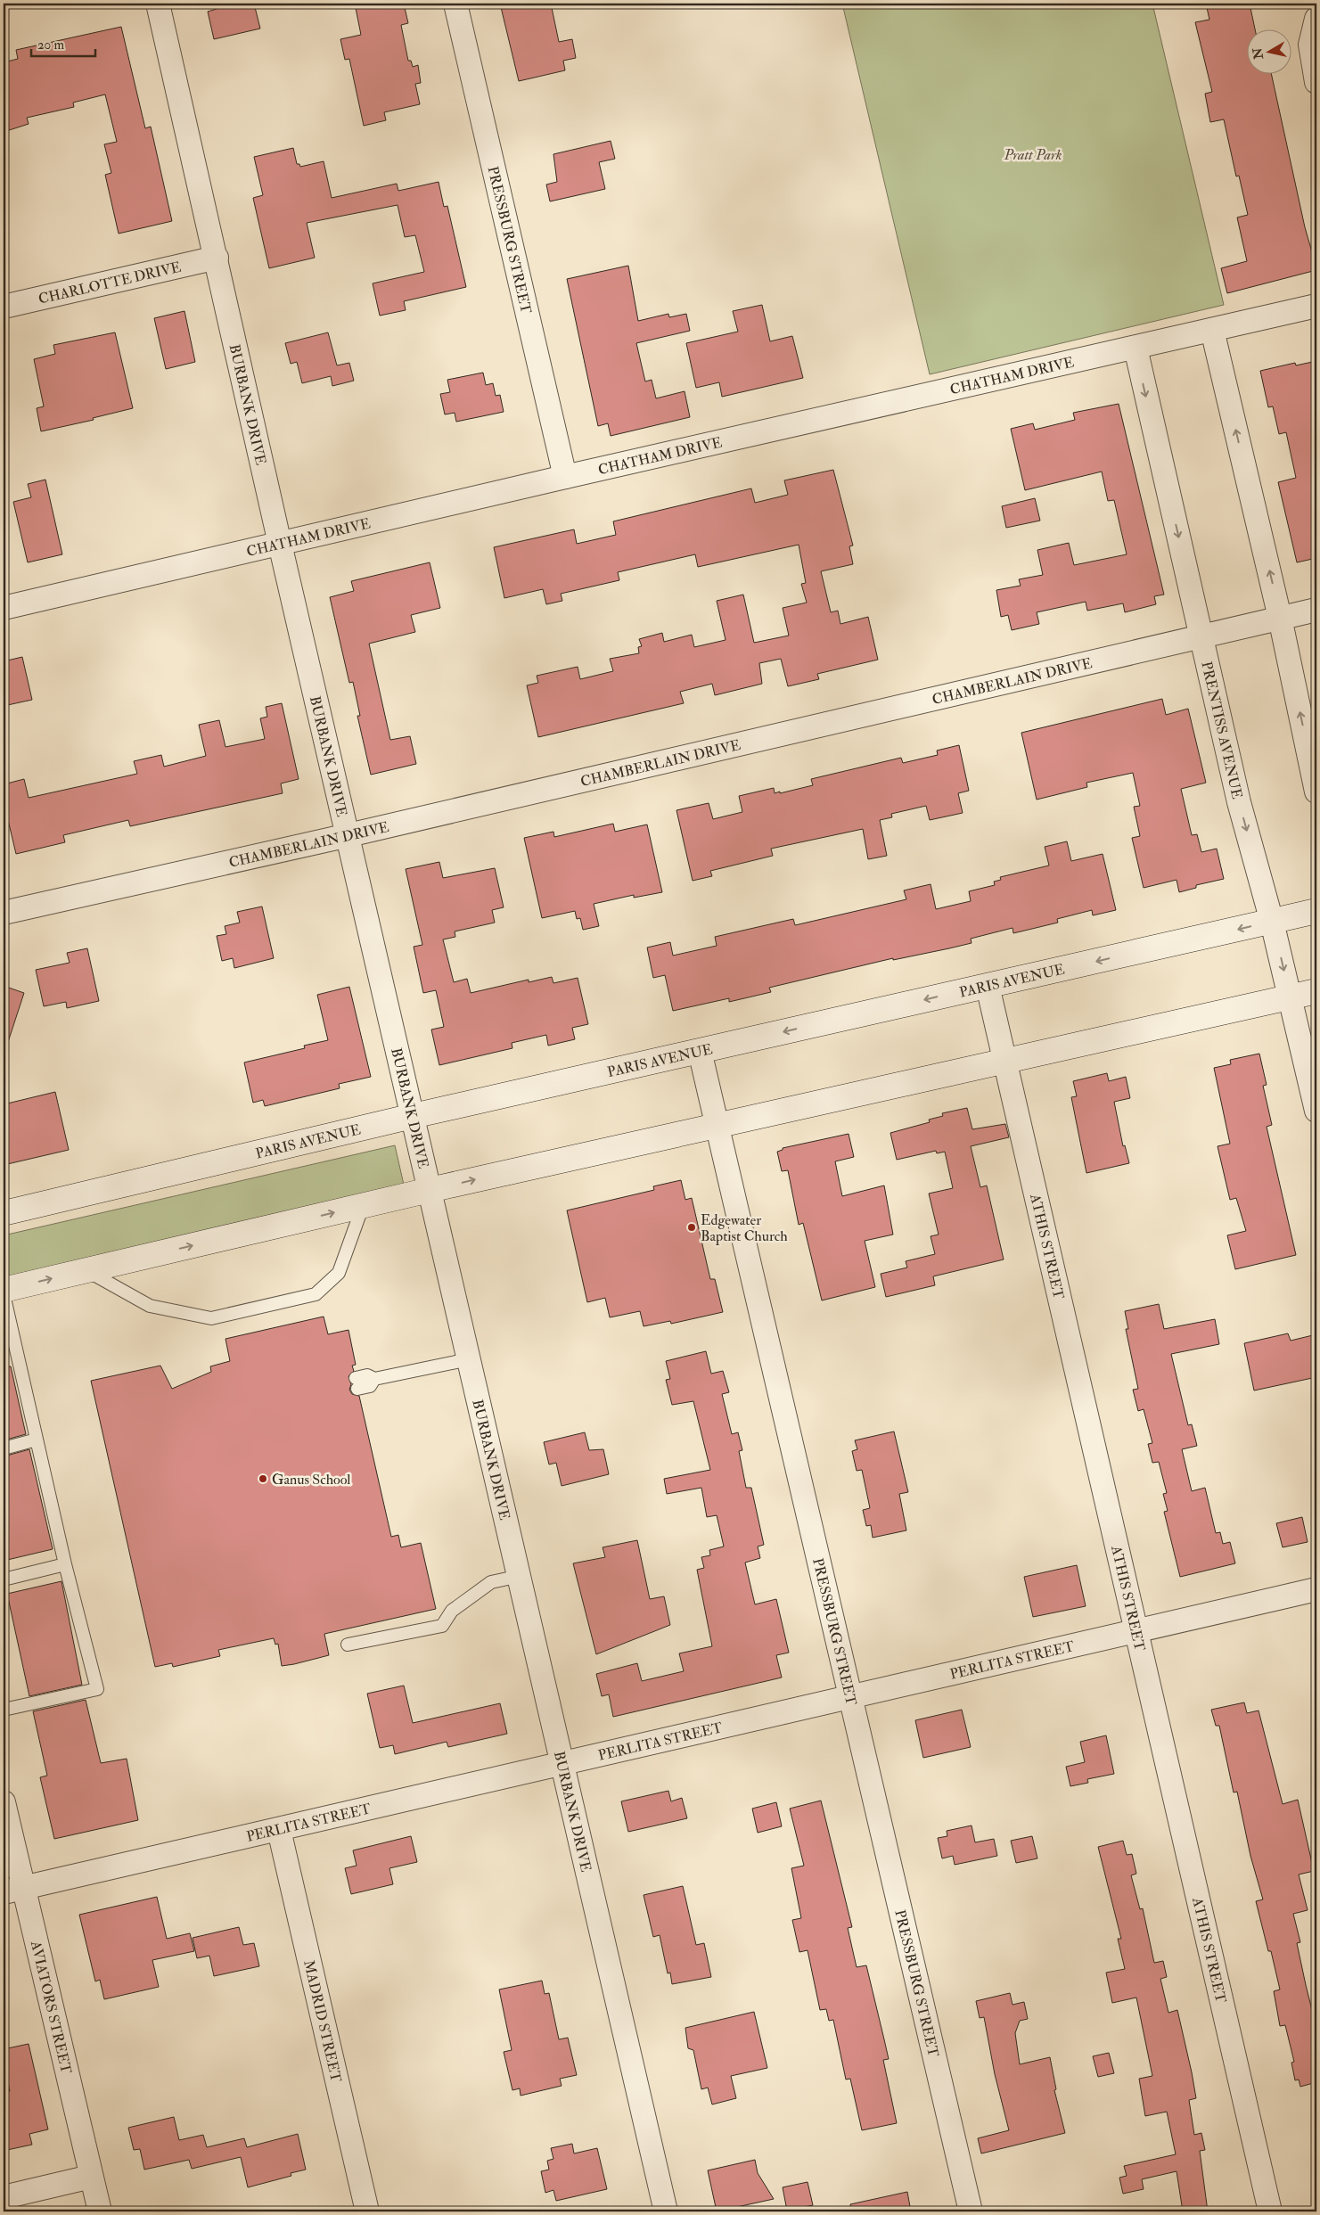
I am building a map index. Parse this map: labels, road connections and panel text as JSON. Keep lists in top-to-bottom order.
{
  "streets": {
    "street": [
      "PRESSBURG STREET",
      "CHARLOTTE DRIVE",
      "CHATHAM DRIVE",
      "BURBANK DRIVE",
      "CHAMBERLAIN DRIVE",
      "PRENTISS AVENUE",
      "PARIS AVENUE",
      "ATHIS STREET",
      "PERLITA STREET",
      "AVIATORS STREET",
      "MADRID STREET"
    ]
  },
  "crossings": [
    ["PRESSBURG STREET", "CHATHAM DRIVE"],
    ["PRESSBURG STREET", "PARIS AVENUE"],
    ["PRESSBURG STREET", "PERLITA STREET"],
    ["CHARLOTTE DRIVE", "BURBANK DRIVE"],
    ["CHATHAM DRIVE", "BURBANK DRIVE"],
    ["CHATHAM DRIVE", "PRENTISS AVENUE"],
    ["BURBANK DRIVE", "CHAMBERLAIN DRIVE"],
    ["BURBANK DRIVE", "PARIS AVENUE"],
    ["BURBANK DRIVE", "PERLITA STREET"],
    ["CHAMBERLAIN DRIVE", "PRENTISS AVENUE"],
    ["PRENTISS AVENUE", "PARIS AVENUE"],
    ["PARIS AVENUE", "ATHIS STREET"],
    ["ATHIS STREET", "PERLITA STREET"],
    ["PERLITA STREET", "AVIATORS STREET"],
    ["PERLITA STREET", "MADRID STREET"]
  ],
  "parks": ["Pratt Park"],
  "places": ["Edgewater Baptist Church", "Ganus School"],
  "scale_bar": "20 m",
  "north": "left"
}
